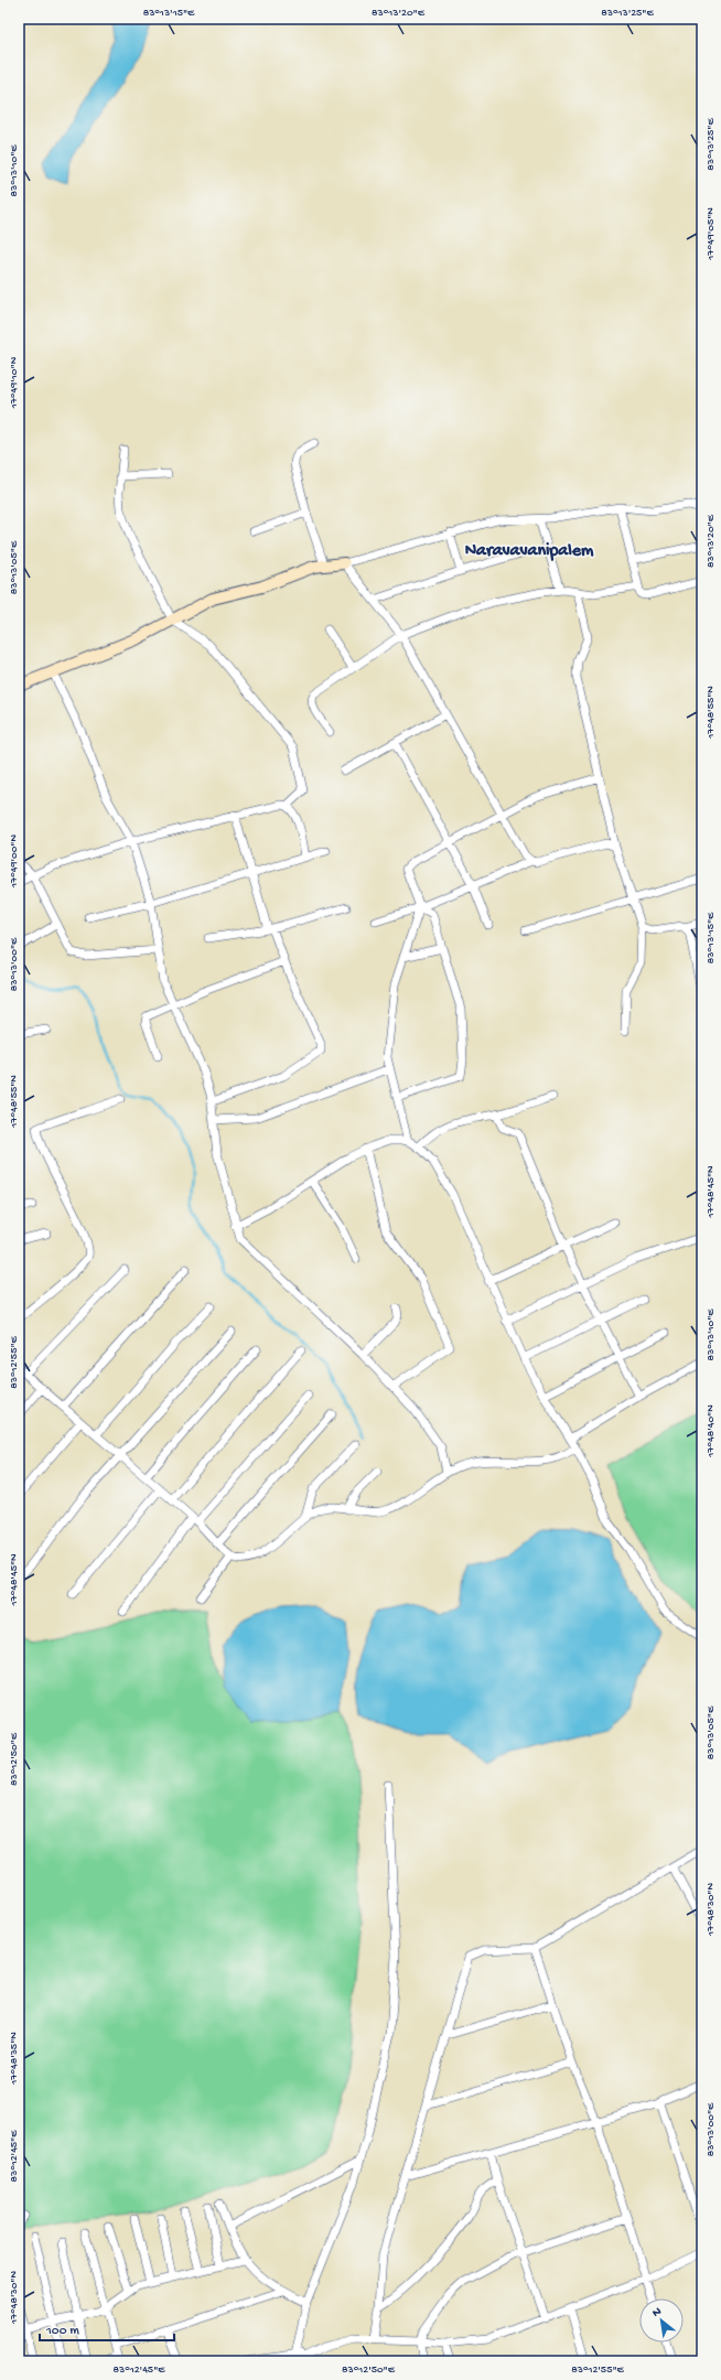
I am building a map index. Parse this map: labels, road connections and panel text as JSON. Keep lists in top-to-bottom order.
{
  "districts": ["Naravavanipalem"],
  "scale_bar": "100 m",
  "north": "top left",
  "coordinates": [
    "83°13'15\"E",
    "83°13'20\"E",
    "83°13'25\"E",
    "83°13'10\"E",
    "17°49'05\"N",
    "17°49'10\"N",
    "83°13'05\"E",
    "17°48'55\"N",
    "17°49'00\"N",
    "83°13'00\"E",
    "17°48'45\"N",
    "83°12'55\"E",
    "17°48'40\"N",
    "83°12'50\"E",
    "17°48'30\"N",
    "17°48'35\"N",
    "83°12'45\"E"
  ]
}
